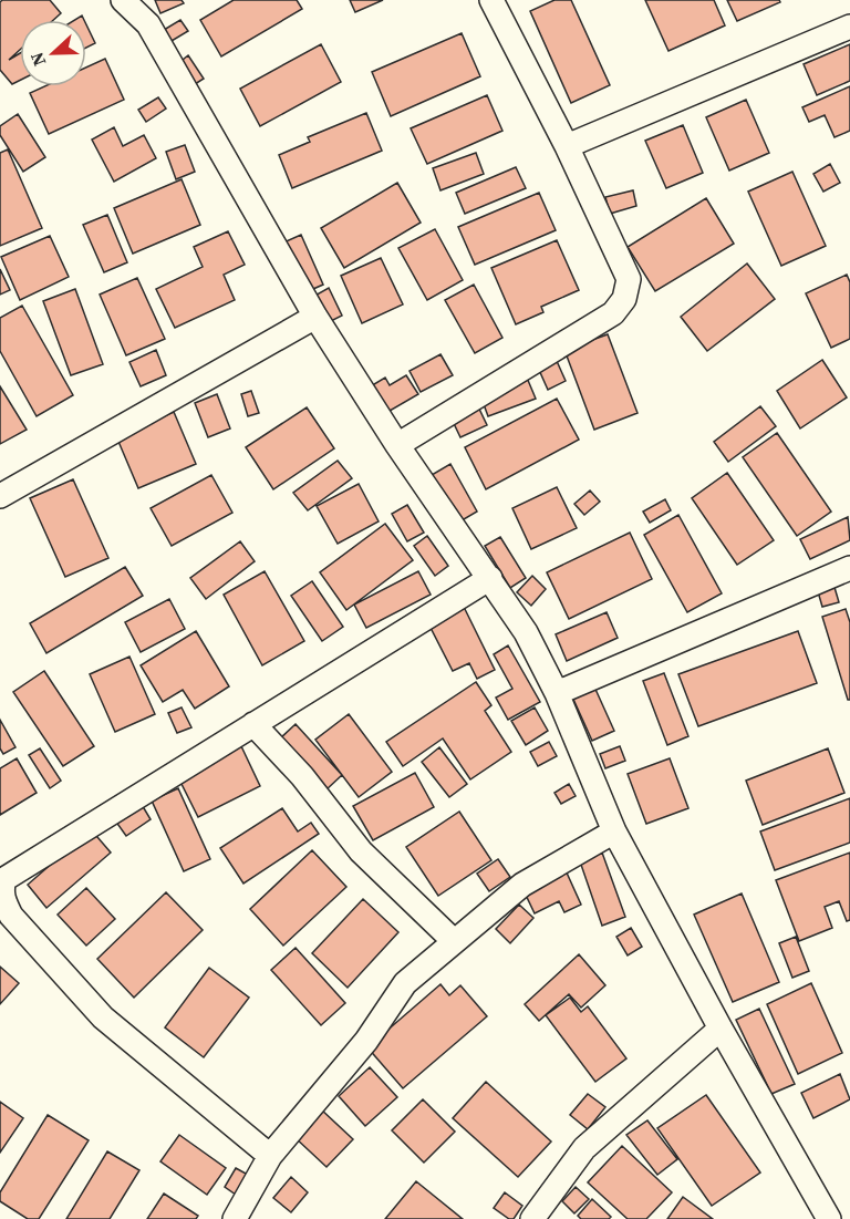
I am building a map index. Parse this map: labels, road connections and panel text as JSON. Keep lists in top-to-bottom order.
{
  "north": "left"
}
